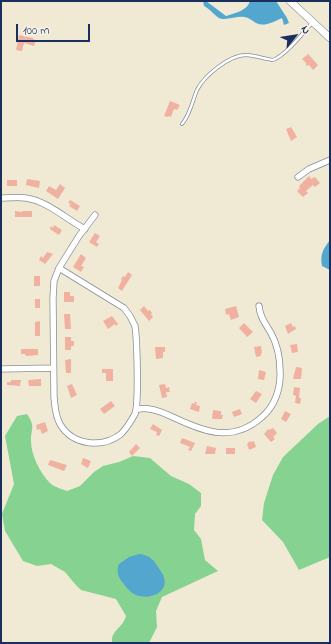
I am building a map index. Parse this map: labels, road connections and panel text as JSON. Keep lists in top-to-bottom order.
{
  "scale_bar": "100 m",
  "north": "top right"
}
